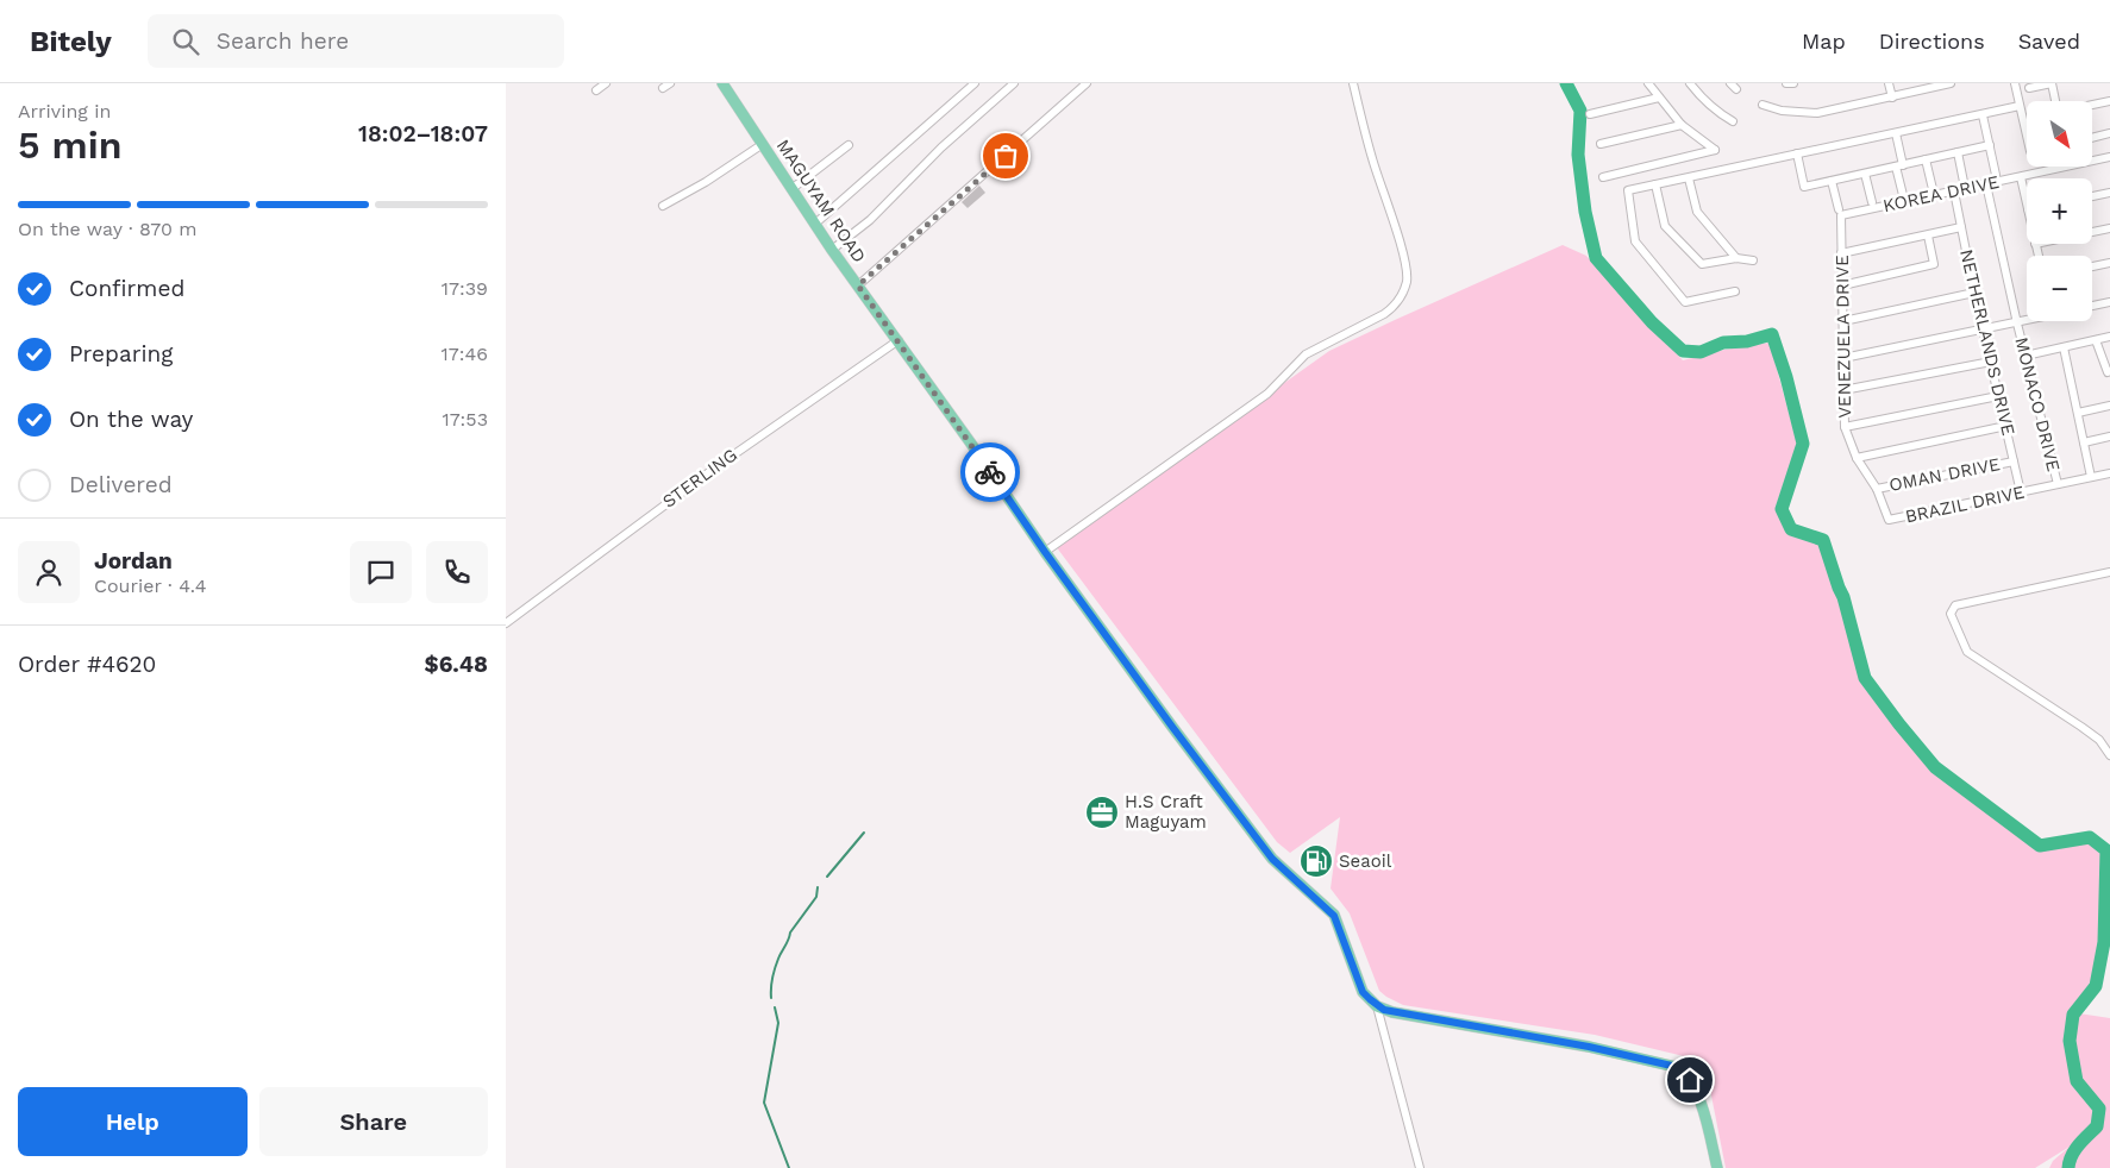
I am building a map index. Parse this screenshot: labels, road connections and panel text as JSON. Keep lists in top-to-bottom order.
{
  "streets": {
    "main road": ["MAGUYAM ROAD"],
    "street": [
      "KOREA DRIVE",
      "VENEZUELA DRIVE",
      "NETHERLANDS DRIVE",
      "MONACO DRIVE",
      "OMAN DRIVE",
      "STERLING",
      "BRAZIL DRIVE"
    ]
  },
  "crossings": [
    ["KOREA DRIVE", "VENEZUELA DRIVE"],
    ["KOREA DRIVE", "NETHERLANDS DRIVE"],
    ["KOREA DRIVE", "MONACO DRIVE"],
    ["MAGUYAM ROAD", "STERLING"],
    ["VENEZUELA DRIVE", "OMAN DRIVE"],
    ["VENEZUELA DRIVE", "BRAZIL DRIVE"],
    ["NETHERLANDS DRIVE", "OMAN DRIVE"],
    ["NETHERLANDS DRIVE", "BRAZIL DRIVE"],
    ["MONACO DRIVE", "BRAZIL DRIVE"]
  ],
  "places": {
    "office": ["H.S Craft Maguyam"],
    "fuel station": ["Seaoil"]
  },
  "north": "bottom right",
  "page": {
    "header": "Bitely",
    "search": "Search here",
    "nav": ["Map", "Directions", "Saved"],
    "heading": ["5 min", "Arriving in", "18:02–18:07"],
    "panel": [
      "Jordan",
      "Courier · 4.4",
      "Order #4620",
      "$6.48"
    ],
    "map_buttons": ["+", "−"],
    "bar": "On the way · 870 m",
    "list": [
      ["Confirmed", "17:39"],
      ["Preparing", "17:46"],
      ["On the way", "17:53"],
      "Delivered"
    ],
    "buttons": ["Help", "Share"]
  }
}
